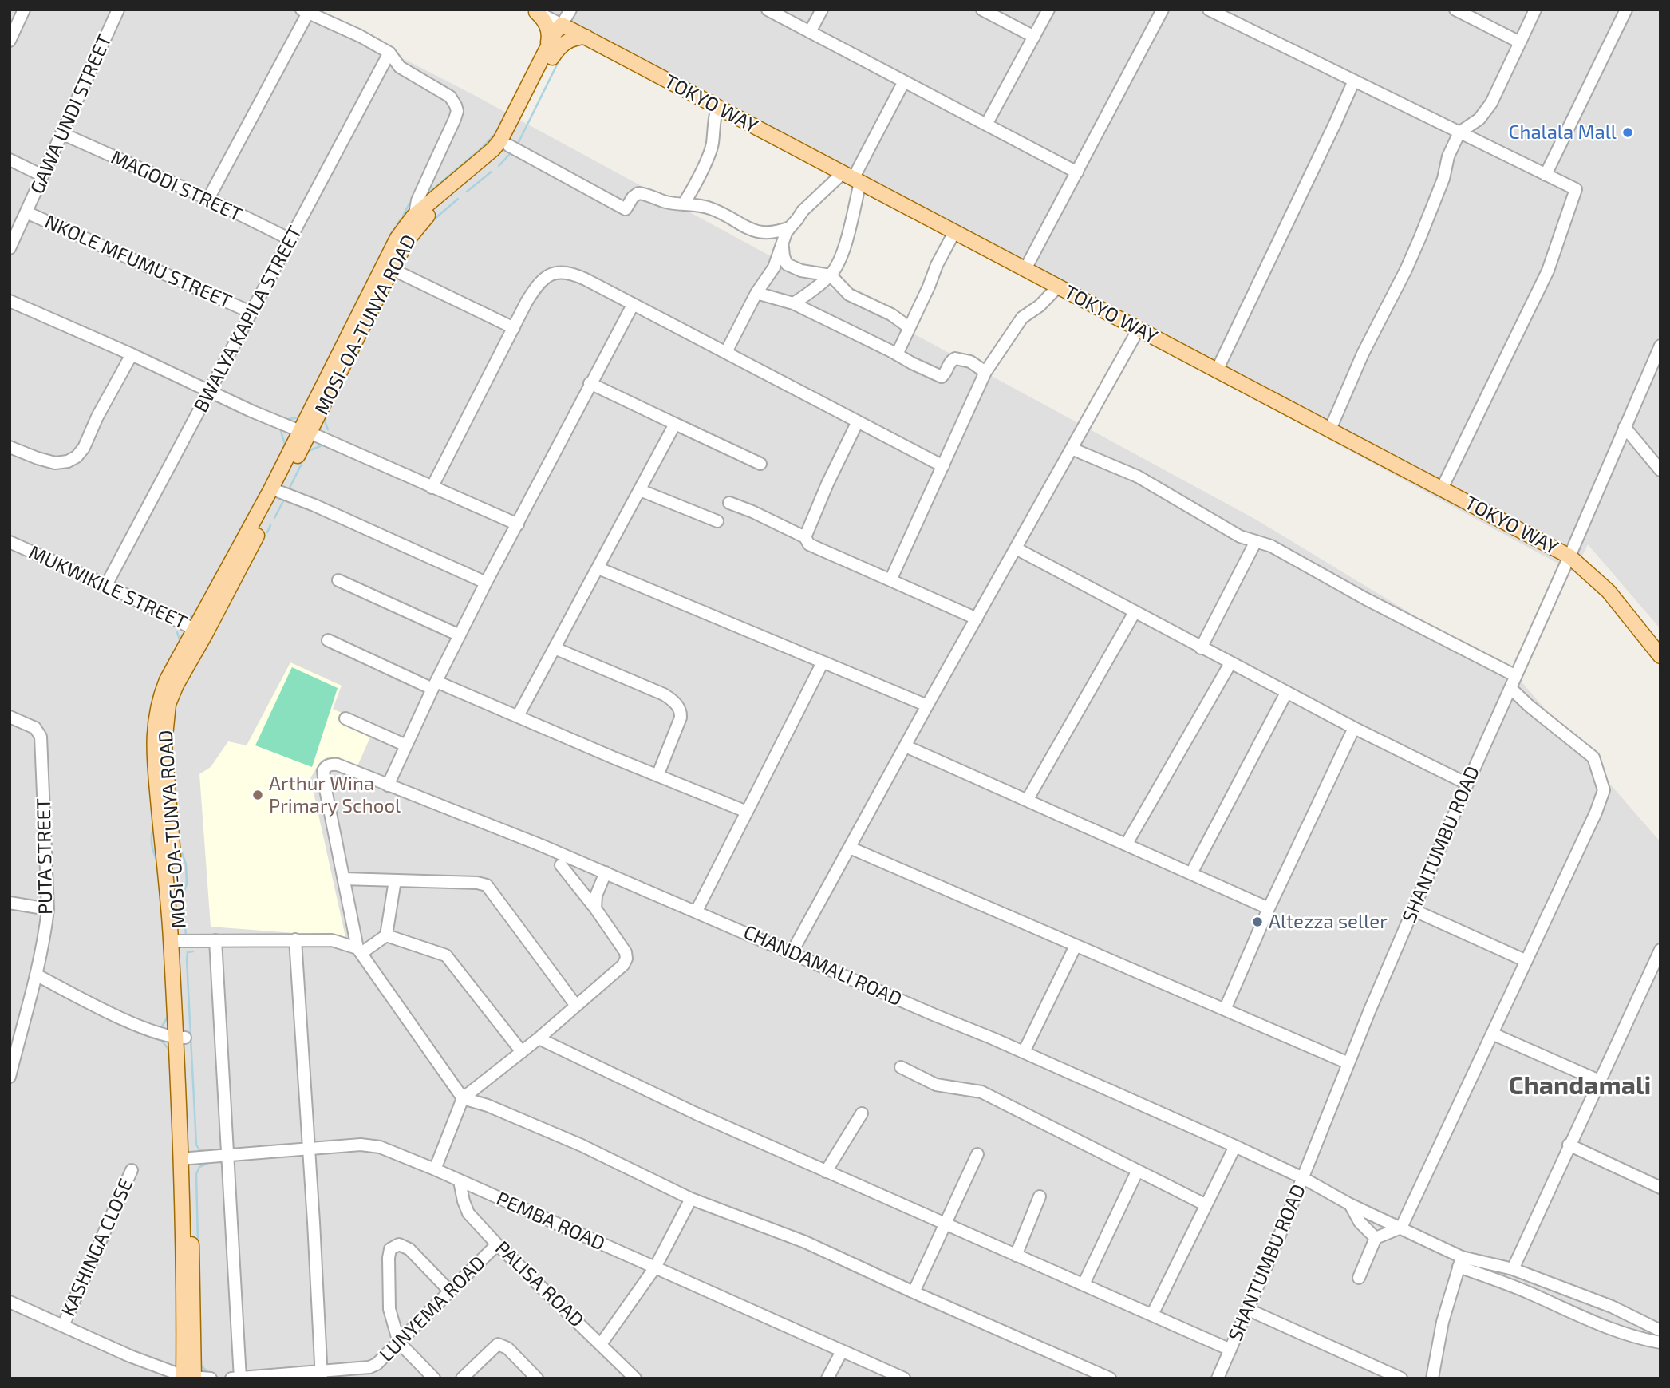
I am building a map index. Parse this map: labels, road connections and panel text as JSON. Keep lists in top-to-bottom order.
{
  "streets": {
    "main road": ["TOKYO WAY", "MOSI-OA-TUNYA ROAD"],
    "street": [
      "GAWA UNDI STREET",
      "MAGODI STREET",
      "NKOLE MFUMU STREET",
      "BWALYA KAPILA STREET",
      "MUKWIKILE STREET",
      "SHANTUMBU ROAD",
      "PUTA STREET",
      "CHANDAMALI ROAD",
      "PEMBA ROAD",
      "KASHINGA CLOSE",
      "PALISA ROAD",
      "LUNYEMA ROAD"
    ]
  },
  "crossings": [
    ["TOKYO WAY", "MOSI-OA-TUNYA ROAD"],
    ["TOKYO WAY", "SHANTUMBU ROAD"],
    ["GAWA UNDI STREET", "MAGODI STREET"],
    ["GAWA UNDI STREET", "NKOLE MFUMU STREET"],
    ["MAGODI STREET", "BWALYA KAPILA STREET"],
    ["NKOLE MFUMU STREET", "BWALYA KAPILA STREET"],
    ["BWALYA KAPILA STREET", "MUKWIKILE STREET"],
    ["MOSI-OA-TUNYA ROAD", "MUKWIKILE STREET"],
    ["MOSI-OA-TUNYA ROAD", "PEMBA ROAD"],
    ["SHANTUMBU ROAD", "CHANDAMALI ROAD"],
    ["PEMBA ROAD", "PALISA ROAD"],
    ["PALISA ROAD", "LUNYEMA ROAD"]
  ],
  "districts": ["Chandamali"],
  "places": ["Chalala Mall", "Arthur Wina Primary School", "Altezza seller"]
}
